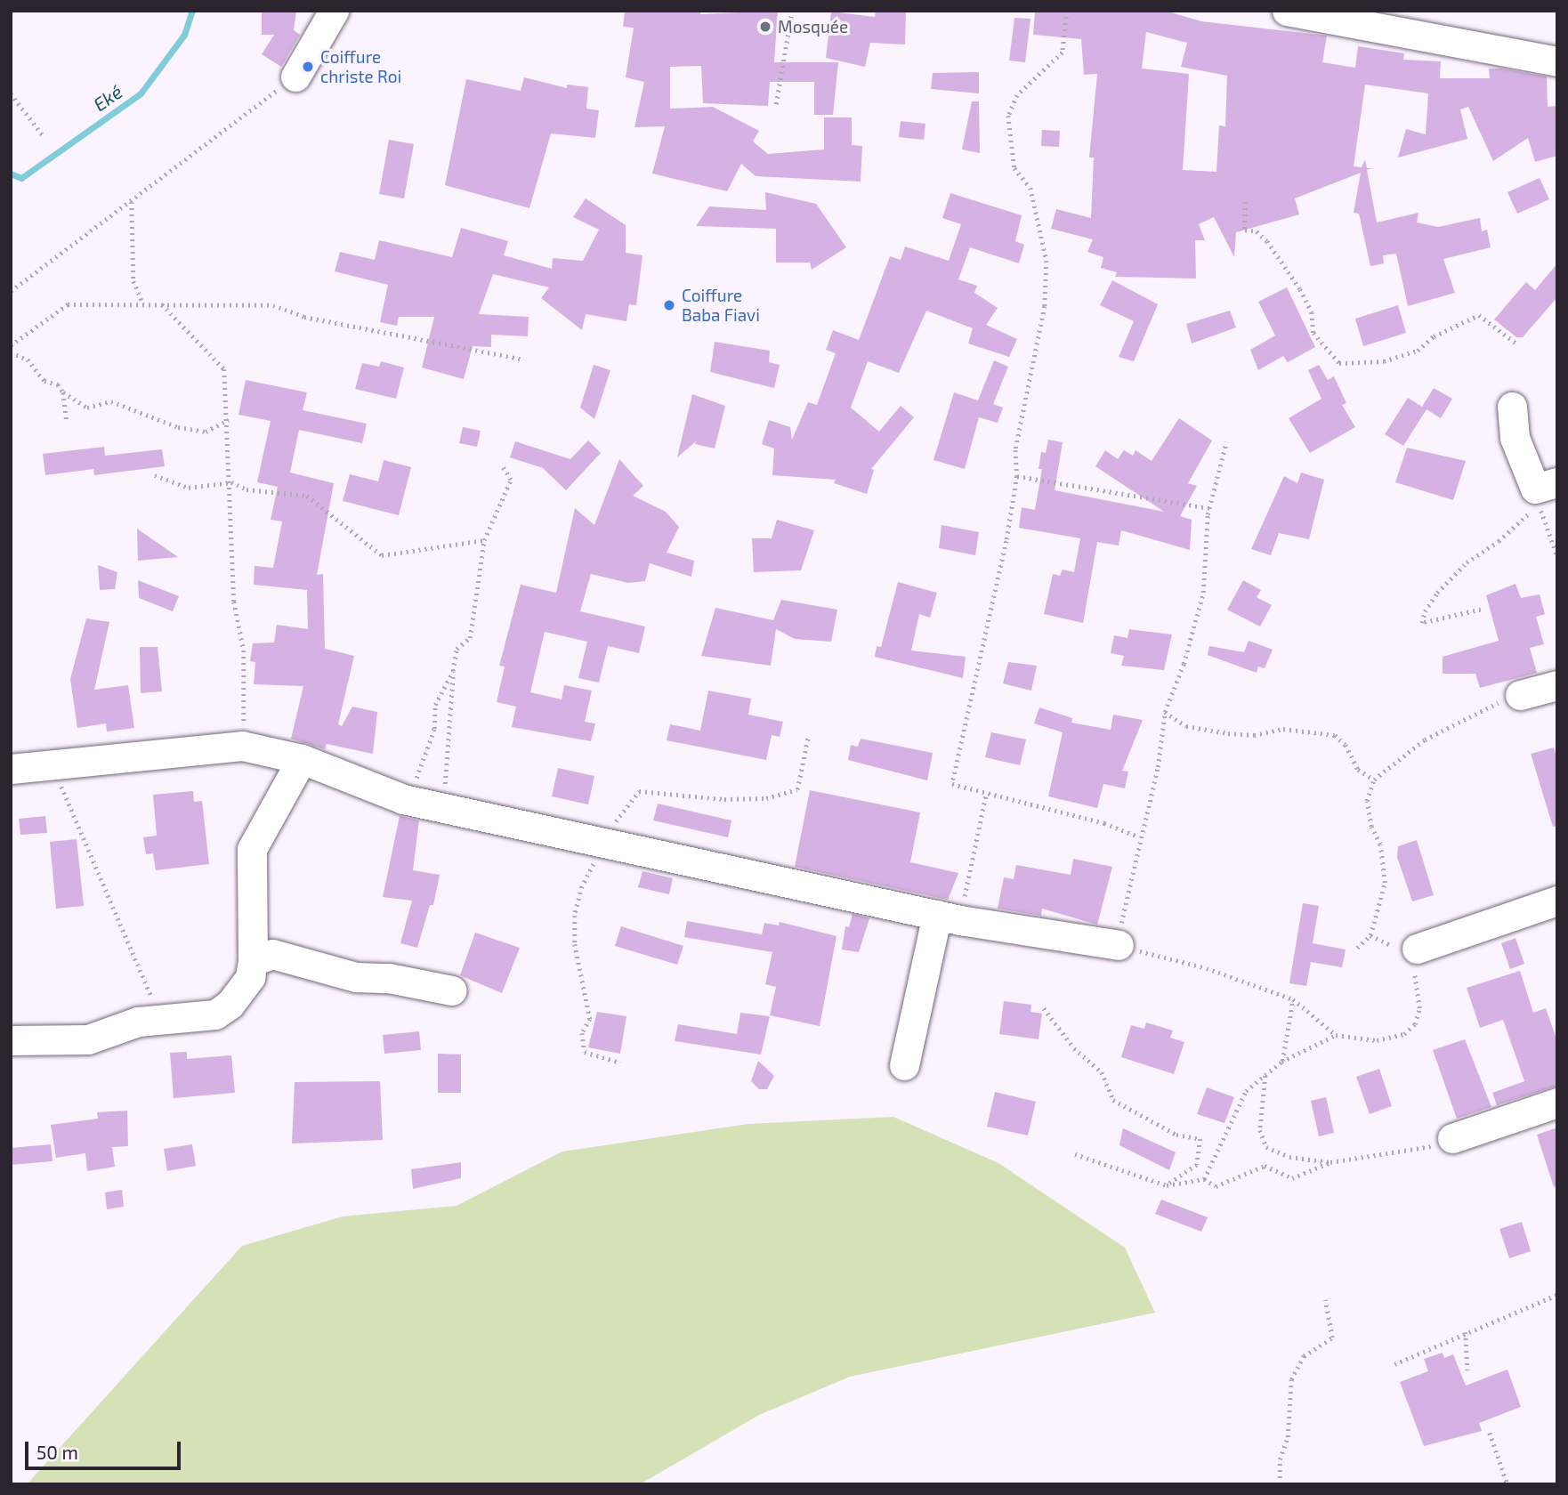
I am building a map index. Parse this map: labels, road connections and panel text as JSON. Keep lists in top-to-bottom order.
{
  "water": ["Eké"],
  "places": ["Mosquée", "Coiffure christe Roi", "Coiffure Baba Fiavi"],
  "scale_bar": "50 m"
}
